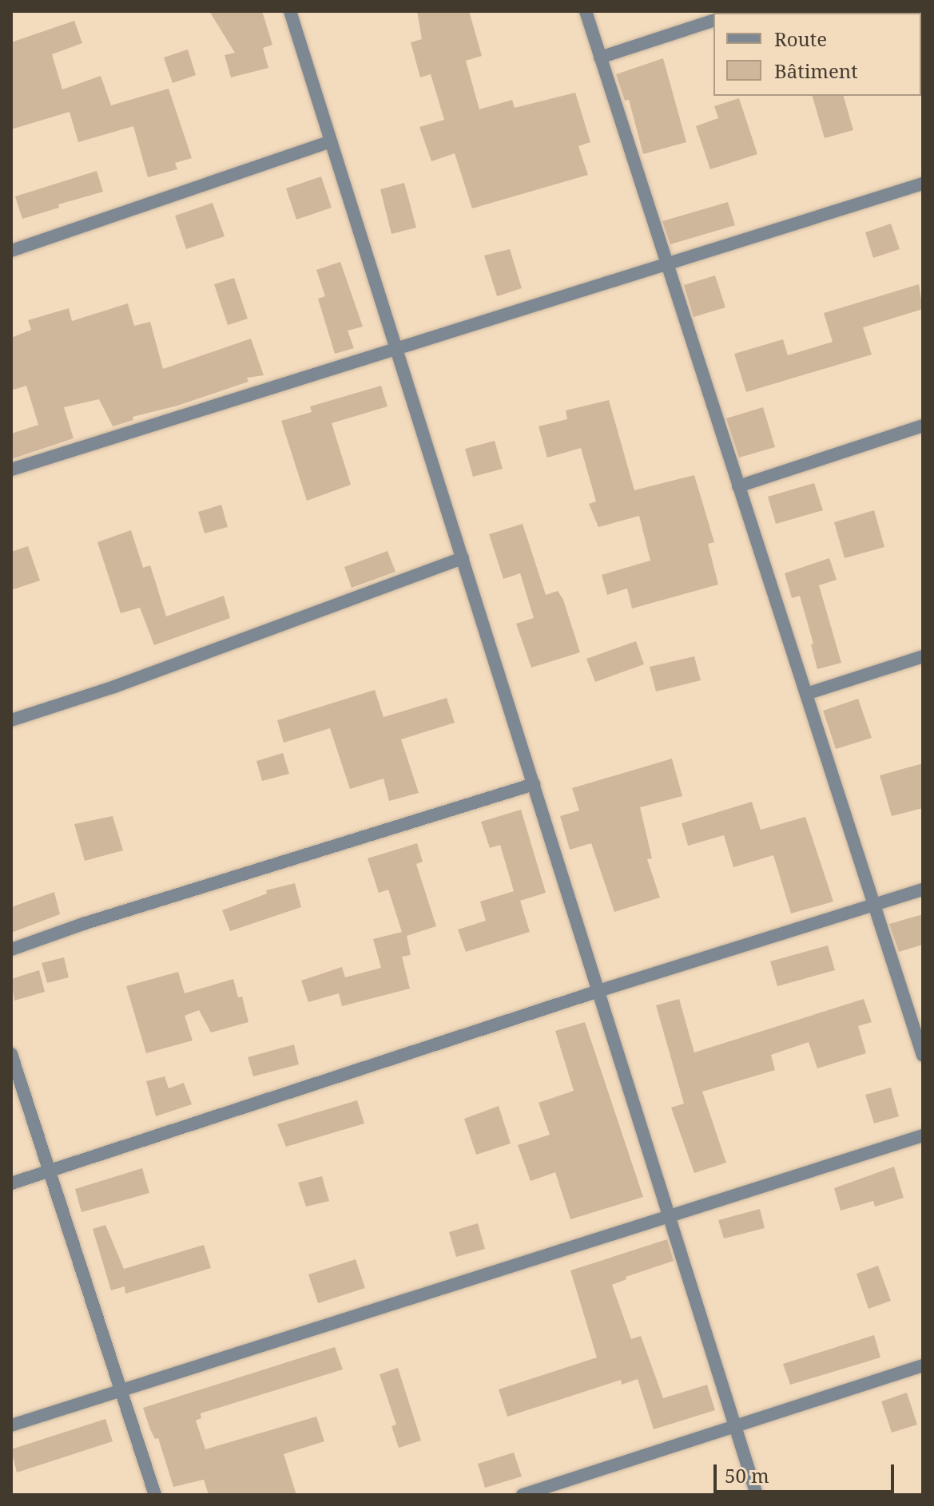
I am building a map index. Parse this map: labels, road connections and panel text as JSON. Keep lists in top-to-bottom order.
{
  "legend": ["Route", "Bâtiment"],
  "scale_bar": "50 m"
}
